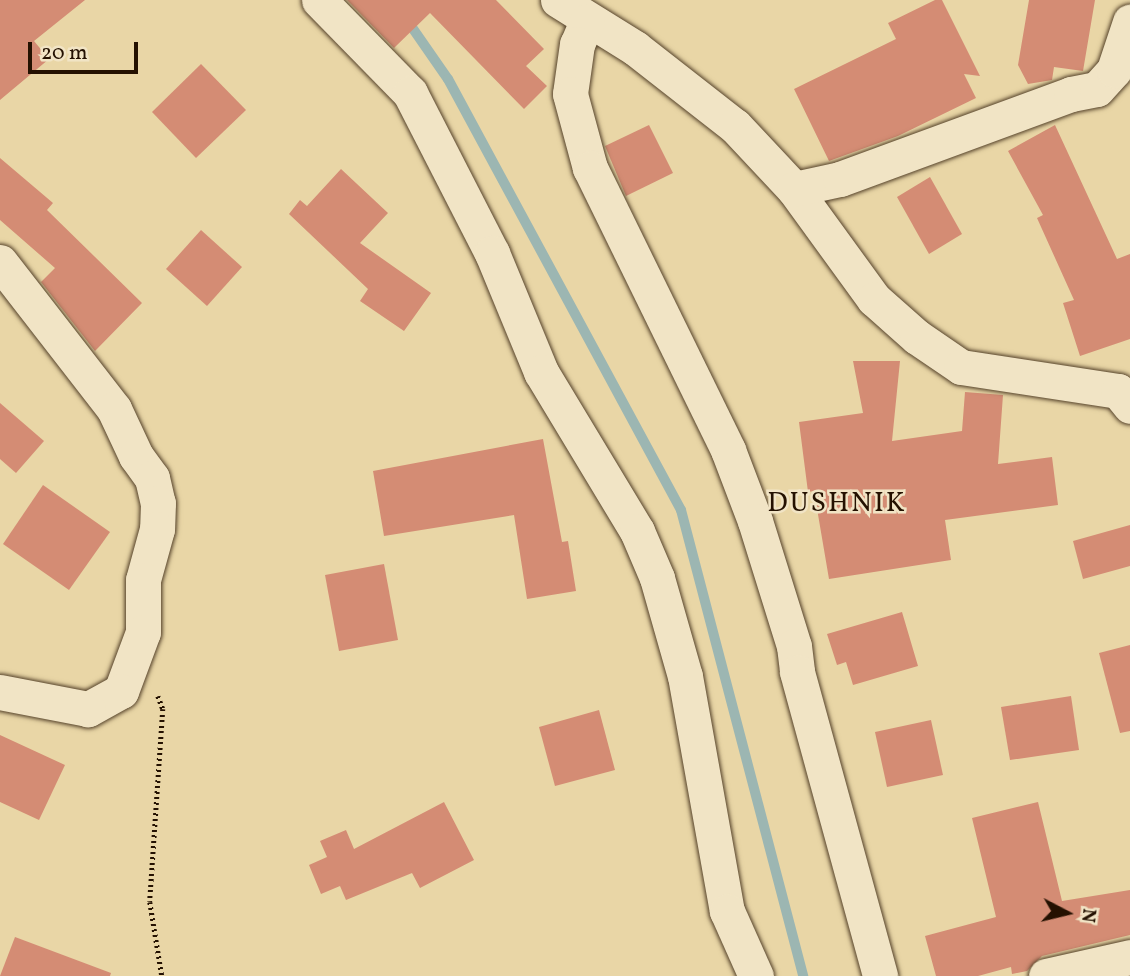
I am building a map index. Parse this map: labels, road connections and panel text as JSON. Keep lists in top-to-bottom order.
{
  "districts": ["DUSHNIK"],
  "scale_bar": "20 m",
  "north": "right"
}
